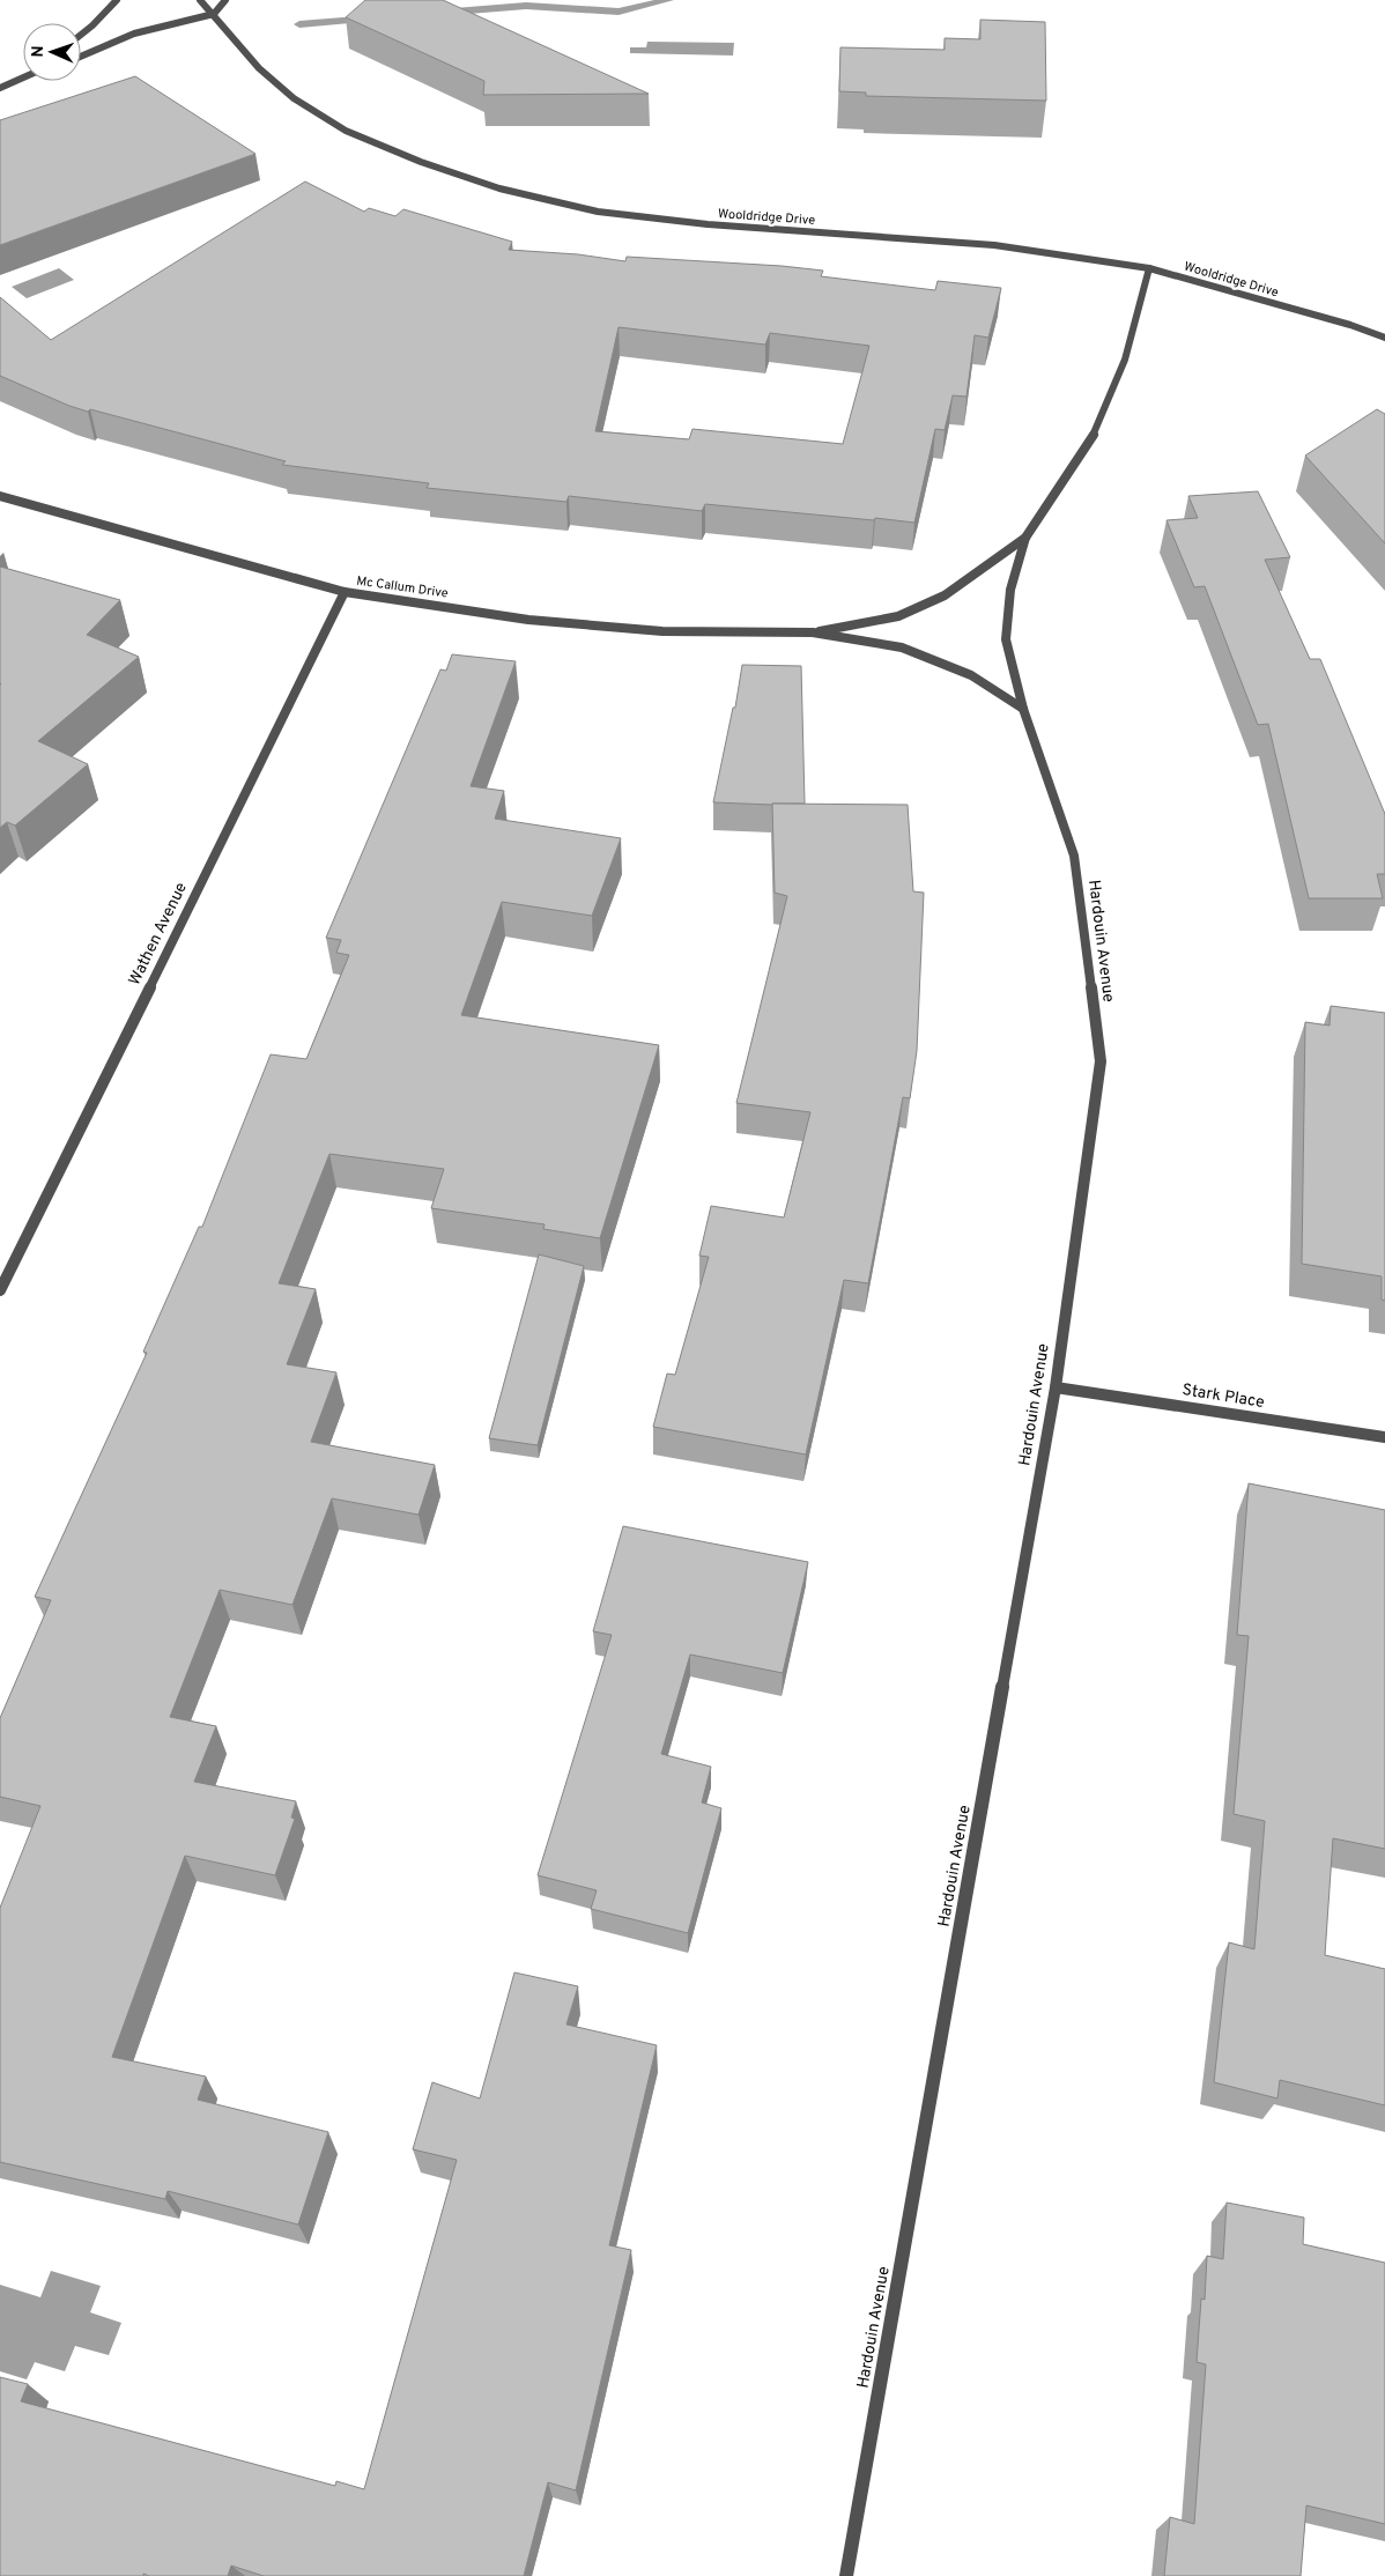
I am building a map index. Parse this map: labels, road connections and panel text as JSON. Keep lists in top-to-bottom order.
{
  "streets": {
    "street": [
      "Wooldridge Drive",
      "Mc Callum Drive",
      "Wathen Avenue",
      "Hardouin Avenue",
      "Stark Place"
    ]
  },
  "crossings": [
    ["Wooldridge Drive", "Hardouin Avenue"],
    ["Mc Callum Drive", "Wathen Avenue"],
    ["Mc Callum Drive", "Hardouin Avenue"],
    ["Hardouin Avenue", "Stark Place"]
  ],
  "north": "left"
}
